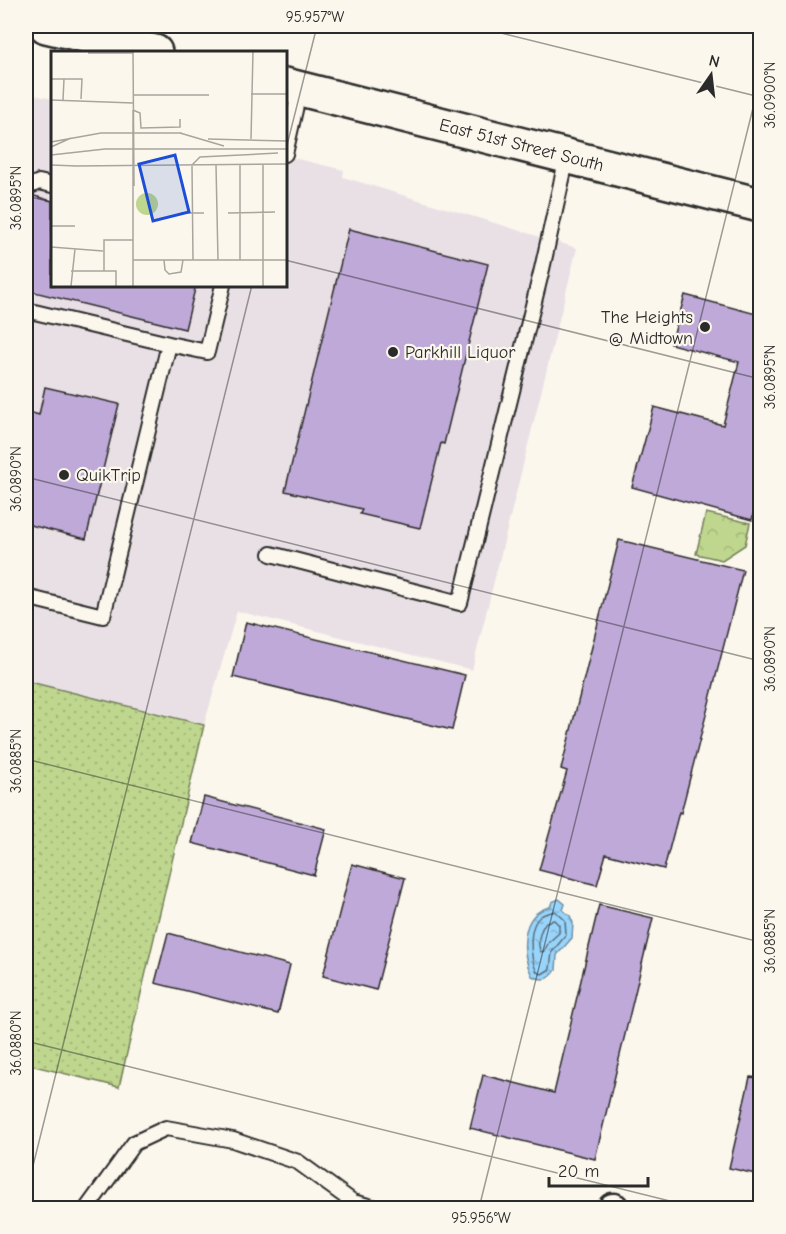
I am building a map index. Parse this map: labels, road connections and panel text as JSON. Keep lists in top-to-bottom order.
{
  "streets": {
    "main road": ["East 51st Street South"]
  },
  "places": ["The Heights @ Midtown", "Parkhill Liquor", "QuikTrip"],
  "scale_bar": "20 m",
  "north": "top",
  "coordinates": [
    "95.957°W",
    "36.0900°N",
    "36.0895°N",
    "36.0890°N",
    "36.0885°N",
    "36.0880°N",
    "95.956°W"
  ]
}
